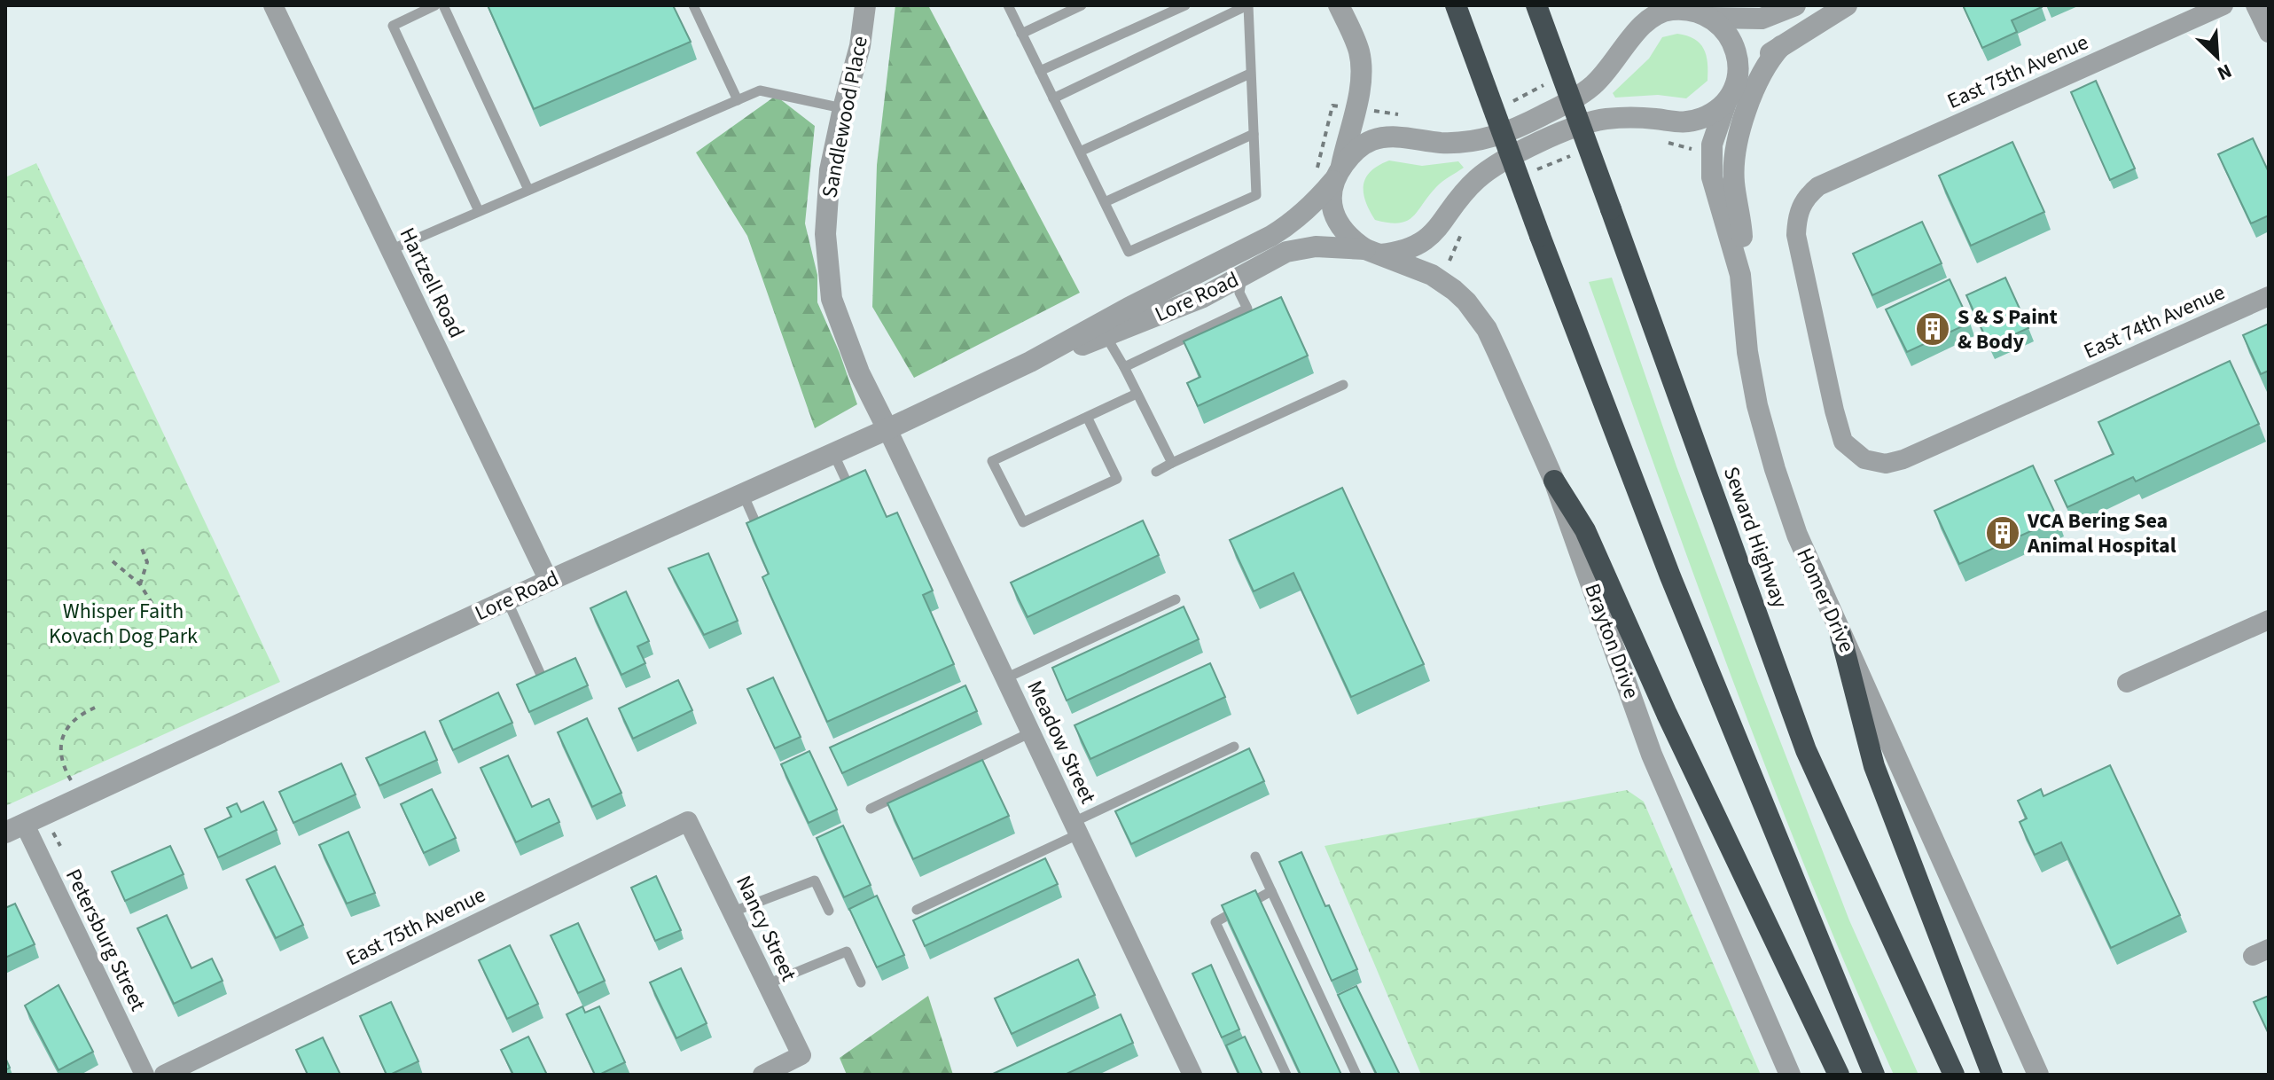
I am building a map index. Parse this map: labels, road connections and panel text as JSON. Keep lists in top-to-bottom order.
{
  "streets": {
    "highway": ["Seward Highway"],
    "street": [
      "East 75th Avenue",
      "Sandlewood Place",
      "Hartzell Road",
      "Lore Road",
      "East 74th Avenue",
      "Homer Drive",
      "Brayton Drive",
      "Meadow Street",
      "Nancy Street",
      "Petersburg Street"
    ]
  },
  "crossings": [
    ["East 75th Avenue", "East 74th Avenue"],
    ["East 75th Avenue", "Nancy Street"],
    ["Sandlewood Place", "Lore Road"],
    ["Sandlewood Place", "Meadow Street"],
    ["Hartzell Road", "Lore Road"],
    ["Lore Road", "Brayton Drive"],
    ["Lore Road", "Meadow Street"],
    ["Lore Road", "Petersburg Street"]
  ],
  "parks": ["Whisper Faith Kovach Dog Park"],
  "places": {
    "building": ["S & S Paint & Body", "VCA Bering Sea Animal Hospital"]
  },
  "north": "bottom right"
}
